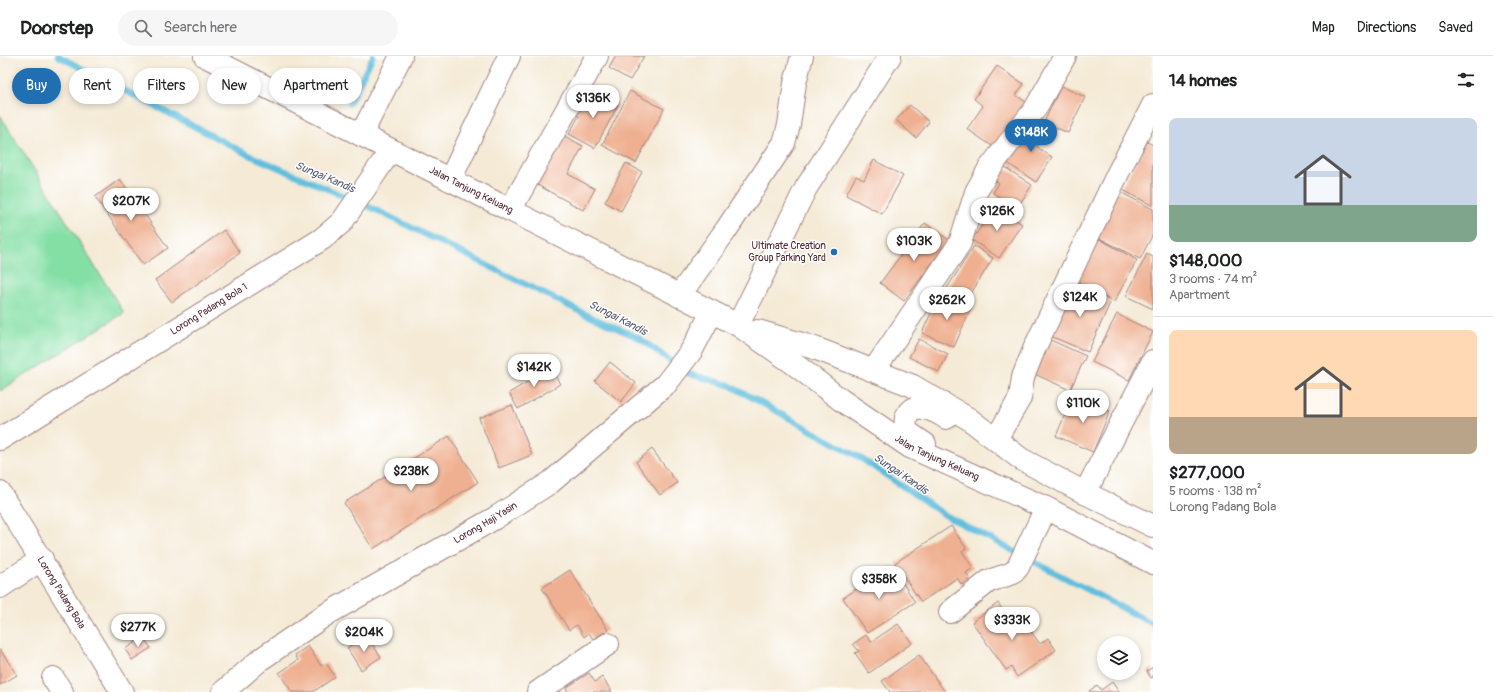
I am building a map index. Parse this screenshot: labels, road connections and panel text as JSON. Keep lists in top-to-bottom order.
{
  "streets": {
    "street": [
      "Jalan Tanjung Keluang",
      "Lorong Padang Bola 1",
      "Lorong Haji Yasin",
      "Lorong Padang Bola"
    ]
  },
  "crossings": [
    ["Jalan Tanjung Keluang", "Lorong Padang Bola 1"],
    ["Jalan Tanjung Keluang", "Lorong Haji Yasin"]
  ],
  "water": ["Sungai Kandis"],
  "places": ["Ultimate Creation Group Parking Yard"],
  "page": {
    "header": "Doorstep",
    "search": "Search here",
    "nav": ["Map", "Directions", "Saved"],
    "heading": "14 homes",
    "chip": [
      "Buy",
      "Rent",
      "Filters",
      "New",
      "Apartment"
    ],
    "price": [
      "$136K",
      "$148K",
      "$207K",
      "$126K",
      "$103K",
      "$124K",
      "$262K",
      "$142K",
      "$110K",
      "$238K",
      "$358K",
      "$333K",
      "$277K",
      "$204K"
    ],
    "list": [
      {
        "name": "$148,000",
        "note": "3 rooms · 74 m² · Apartment"
      },
      {
        "name": "$277,000",
        "note": "5 rooms · 138 m² · Lorong Padang Bola"
      }
    ]
  }
}
